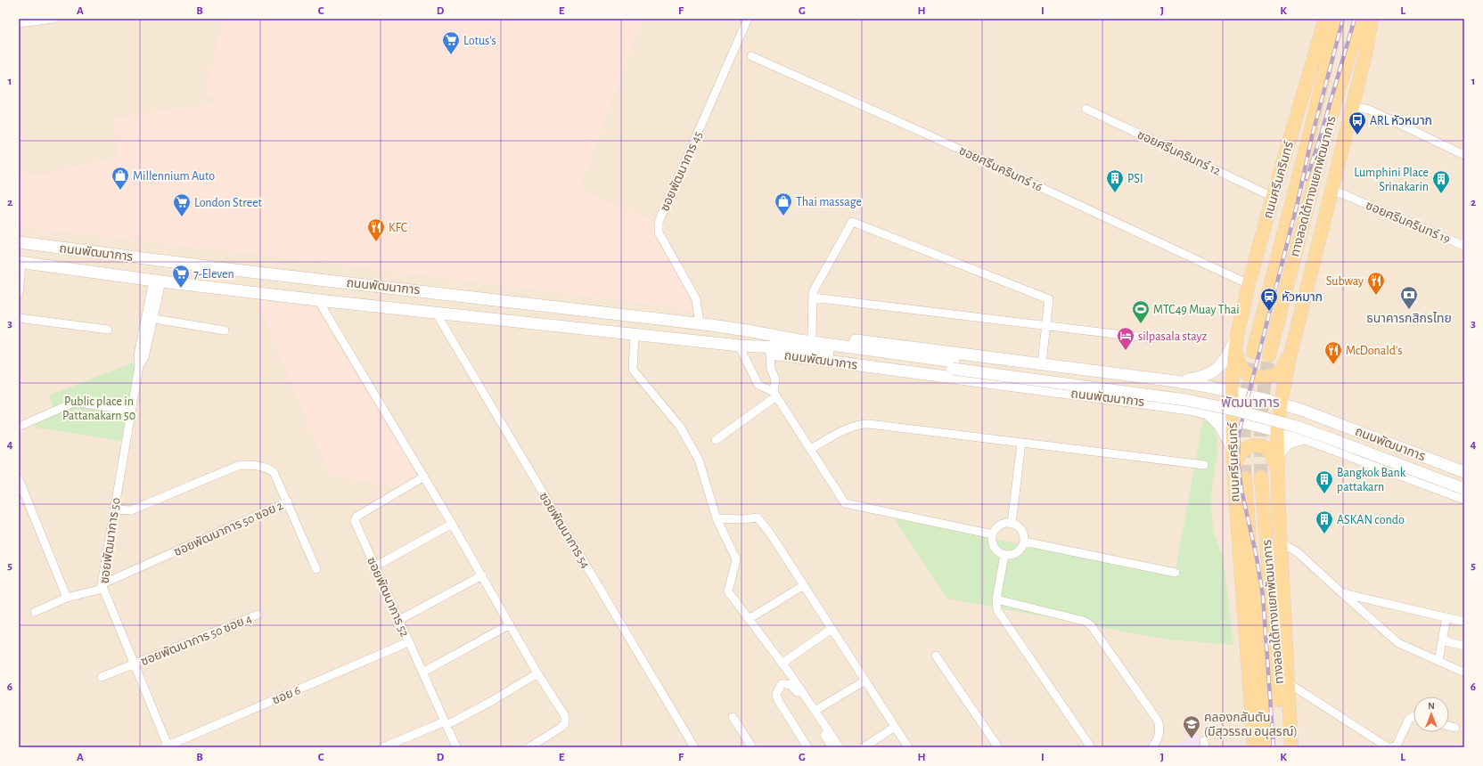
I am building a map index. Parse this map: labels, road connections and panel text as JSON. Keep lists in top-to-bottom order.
{
  "streets": {
    "main road": ["ถนนศรีนครินทร์", "ทางลอดใต้ทางแยกพัฒนาการ", "ถนนพัฒนาการ"],
    "street": [
      "ซอยศรีนครินทร์ 12",
      "ซอยศรีนครินทร์ 16",
      "ซอยพัฒนาการ 45",
      "ซอยศรีนครินทร์ 19",
      "ซอยพัฒนาการ 50 ซอย 2",
      "ซอยพัฒนาการ 54",
      "ซอยพัฒนาการ 50",
      "ซอยพัฒนาการ 52",
      "ซอยพัฒนาการ 50 ซอย 4",
      "ซอย 6"
    ]
  },
  "crossings": [
    ["ซอยศรีนครินทร์ 12", "ถนนศรีนครินทร์"],
    ["ซอยศรีนครินทร์ 16", "ถนนศรีนครินทร์"],
    ["ซอยพัฒนาการ 45", "ถนนพัฒนาการ"],
    ["ถนนศรีนครินทร์", "ถนนพัฒนาการ"],
    ["ถนนพัฒนาการ", "ซอยพัฒนาการ 54"],
    ["ถนนพัฒนาการ", "ซอยพัฒนาการ 50"],
    ["ซอยพัฒนาการ 50 ซอย 2", "ซอยพัฒนาการ 50"],
    ["ซอยพัฒนาการ 50", "ซอยพัฒนาการ 50 ซอย 4"],
    ["ซอยพัฒนาการ 50", "ซอย 6"],
    ["ซอยพัฒนาการ 52", "ซอย 6"]
  ],
  "districts": ["พัฒนาการ"],
  "parks": ["Public place in Pattanakarn 50"],
  "places": {
    "supermarket": ["Lotus's", "London Street", "7-Eleven"],
    "bus stop": ["ARL หัวหมาก"],
    "shop": ["Millennium Auto", "Thai massage"],
    "building": [
      "PSI",
      "Lumphini Place Srinakarin",
      "Bangkok Bank pattakarn",
      "ASKAN condo"
    ],
    "restaurant": ["KFC", "Subway", "McDonald's"],
    "bank": ["ธนาคารกสิกรไทย"],
    "station": ["หัวหมาก"],
    "sports": ["MTC49 Muay Thai"],
    "hotel": ["silpasala stayz"],
    "school or university": ["คลองกลันตัน (มีสุวรรณ อนุสรณ์)"]
  },
  "north": "top",
  "grid": {
    "columns": [
      "A",
      "B",
      "C",
      "D",
      "E",
      "F",
      "G",
      "H",
      "I",
      "J",
      "K",
      "L"
    ],
    "rows": [
      "1",
      "2",
      "3",
      "4",
      "5",
      "6"
    ]
  }
}
